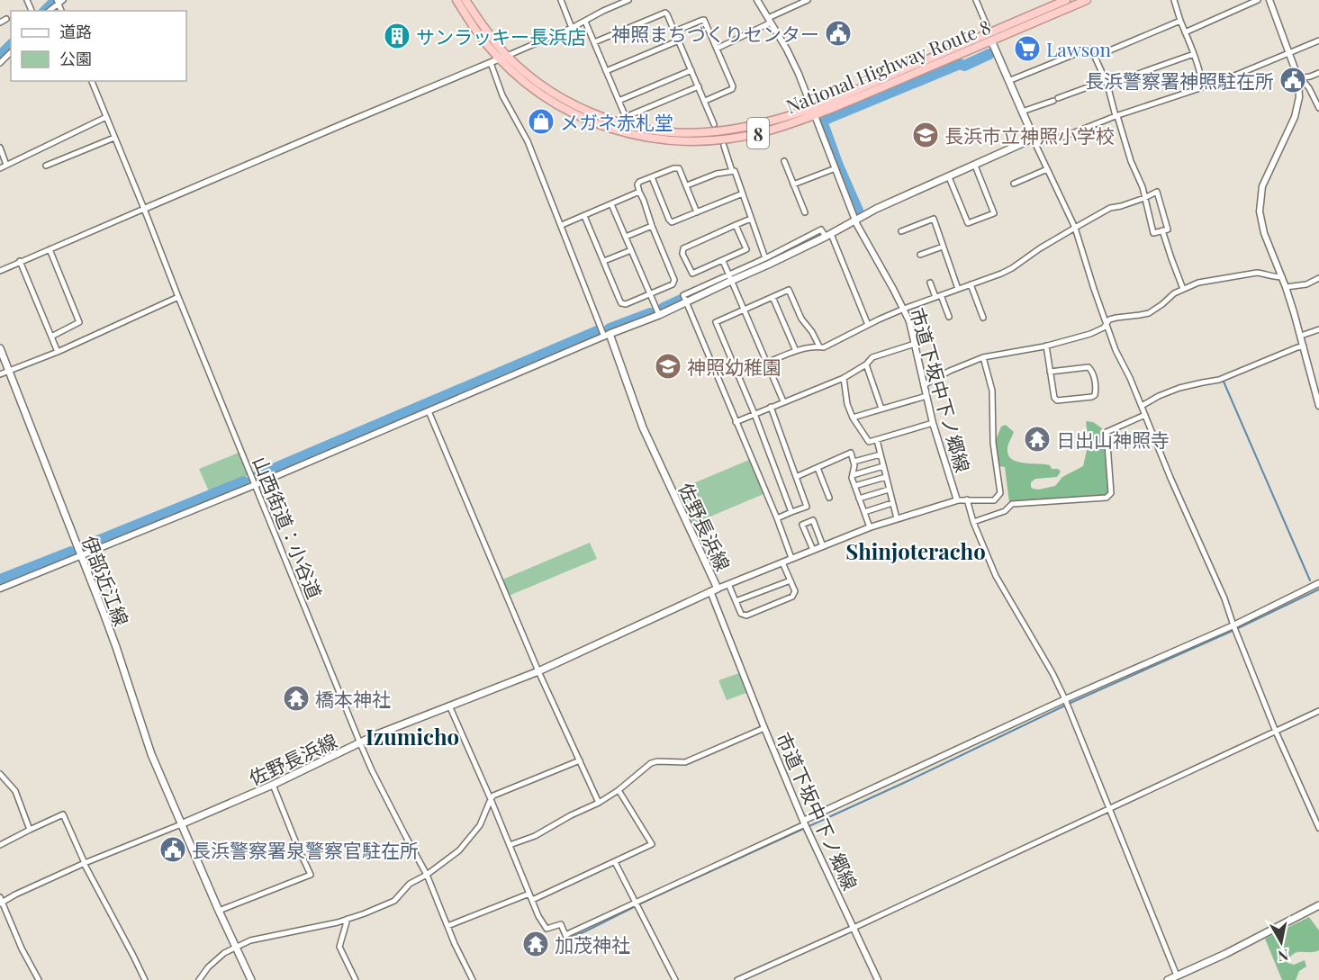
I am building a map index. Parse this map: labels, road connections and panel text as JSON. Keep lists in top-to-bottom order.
{
  "streets": {
    "highway": ["National Highway Route 8", "8"],
    "main road": ["佐野長浜線", "伊部近江線"],
    "street": ["市道下坂中下ノ郷線", "山西街道：小谷道"]
  },
  "crossings": [
    ["National Highway Route 8", "市道下坂中下ノ郷線"],
    ["市道下坂中下ノ郷線", "佐野長浜線"],
    ["佐野長浜線", "山西街道：小谷道"],
    ["佐野長浜線", "伊部近江線"]
  ],
  "districts": ["Shinjoteracho", "Izumicho"],
  "places": {
    "public building": ["神照まちづくりセンター", "長浜警察署神照駐在所", "長浜警察署泉警察官駐在所"],
    "building": ["サンラッキー長浜店"],
    "supermarket": ["Lawson"],
    "shop": ["メガネ赤札堂"],
    "school or university": ["長浜市立神照小学校", "神照幼稚園"],
    "temple": ["日出山神照寺", "橋本神社", "加茂神社"]
  },
  "legend": ["道路", "公園"],
  "north": "bottom"
}
